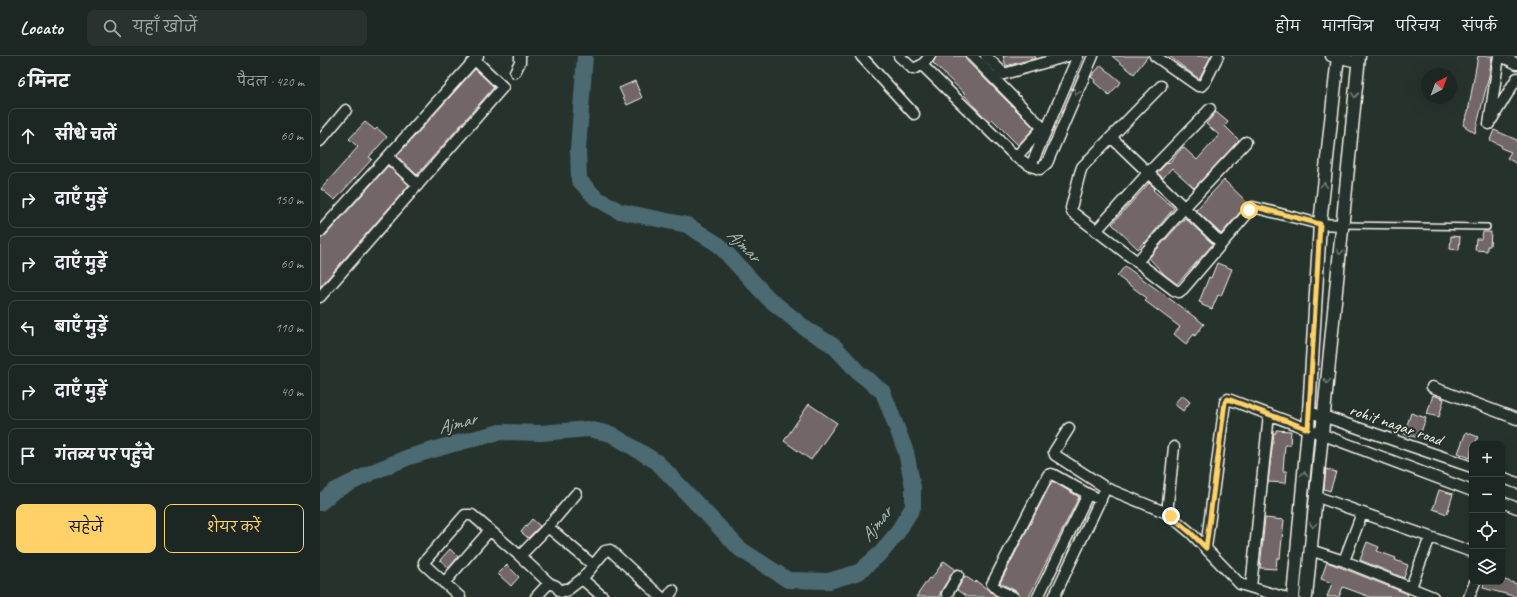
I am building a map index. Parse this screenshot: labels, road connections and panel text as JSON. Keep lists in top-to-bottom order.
{
  "streets": {
    "street": ["rohit nagar road"]
  },
  "water": ["Ajmar"],
  "north": "top right",
  "page": {
    "header": "Locato",
    "search": "यहाँ खोजें",
    "nav": [
      "होम",
      "मानचित्र",
      "परिचय",
      "संपर्क"
    ],
    "heading": ["6 मिनट", "पैदल · 420 m"],
    "list": [
      ["सीधे चलें", "60 m"],
      ["दाएँ मुड़ें", "150 m"],
      ["दाएँ मुड़ें", "60 m"],
      ["बाएँ मुड़ें", "110 m"],
      ["दाएँ मुड़ें", "40 m"],
      "गंतव्य पर पहुँचे"
    ],
    "map_buttons": ["+", "−"],
    "buttons": ["सहेजें", "शेयर करें"]
  }
}
